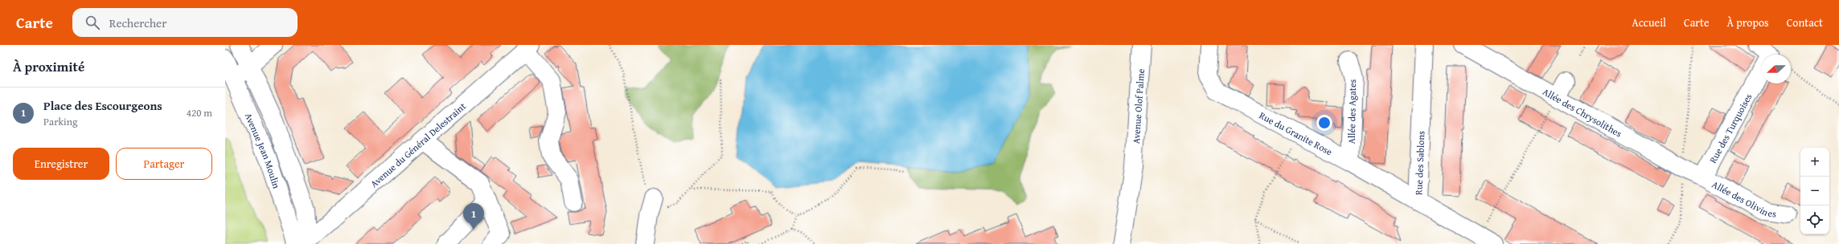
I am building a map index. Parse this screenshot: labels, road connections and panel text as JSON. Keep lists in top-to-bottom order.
{
  "streets": {
    "street": [
      "Avenue Olof Palme",
      "Allée des Agates",
      "Allée des Chrysolithes",
      "Rue des Turquoises",
      "Rue du Granite Rose",
      "Avenue du Général Delestraint",
      "Avenue Jean Moulin",
      "Rue des Sablons",
      "Allée des Olivines"
    ]
  },
  "crossings": [
    ["Allée des Agates", "Rue du Granite Rose"],
    ["Allée des Chrysolithes", "Rue des Turquoises"],
    ["Allée des Chrysolithes", "Allée des Olivines"],
    ["Rue des Turquoises", "Allée des Olivines"],
    ["Rue du Granite Rose", "Rue des Sablons"],
    ["Avenue du Général Delestraint", "Avenue Jean Moulin"]
  ],
  "north": "left",
  "page": {
    "header": "Carte",
    "search": "Rechercher",
    "nav": [
      "Accueil",
      "Carte",
      "À propos",
      "Contact"
    ],
    "heading": "À proximité",
    "list": [
      {
        "mark": "1",
        "name": "Place des Escourgeons",
        "note": "Parking",
        "value": "420 m"
      }
    ],
    "buttons": ["Enregistrer", "Partager"],
    "map_buttons": ["+", "−"],
    "pins": "1"
  }
}
